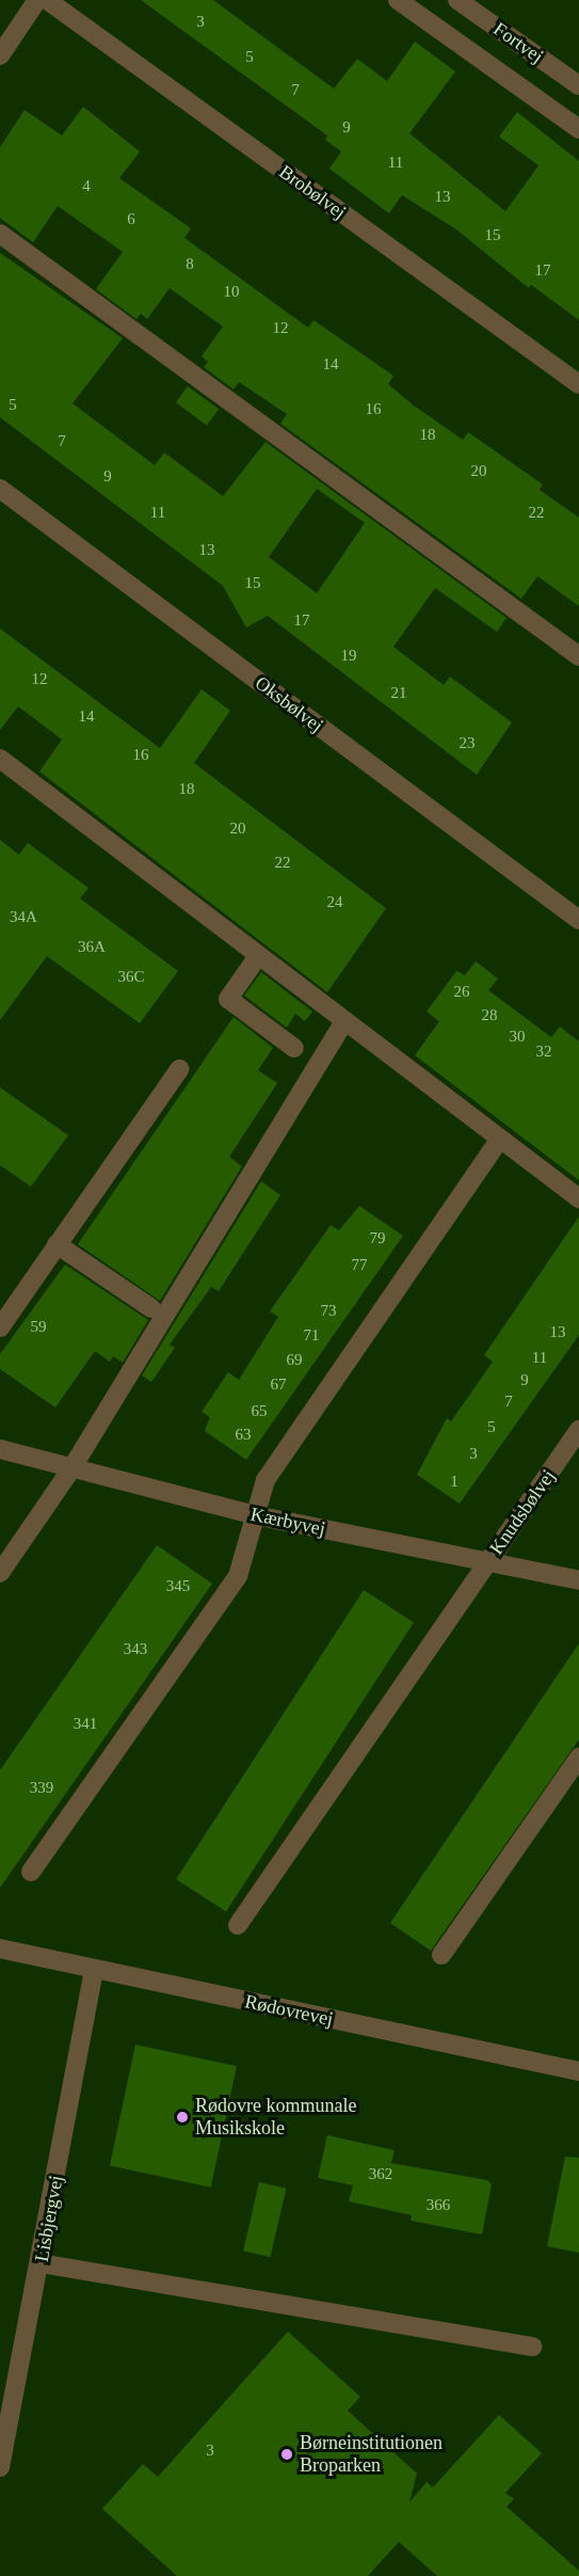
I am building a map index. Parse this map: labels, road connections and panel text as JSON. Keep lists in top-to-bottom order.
{
  "streets": {
    "street": [
      "Fortvej",
      "Brobølvej",
      "Oksbølvej",
      "Knudsbølvej",
      "Kærbyvej",
      "Rødovrevej",
      "Lisbjergvej"
    ]
  },
  "crossings": [
    ["Knudsbølvej", "Kærbyvej"],
    ["Rødovrevej", "Lisbjergvej"]
  ],
  "places": ["Rødovre kommunale Musikskole", "Børneinstitutionen Broparken"],
  "house_numbers": [
    "3",
    "5",
    "7",
    "9",
    "11",
    "4",
    "13",
    "6",
    "15",
    "8",
    "17",
    "10",
    "12",
    "14",
    "5",
    "16",
    "18",
    "7",
    "20",
    "9",
    "11",
    "22",
    "13",
    "15",
    "17",
    "19",
    "12",
    "21",
    "14",
    "23",
    "16",
    "18",
    "20",
    "22",
    "24",
    "34A",
    "36A",
    "36C",
    "26",
    "28",
    "30",
    "32",
    "79",
    "77",
    "73",
    "59",
    "13",
    "71",
    "11",
    "69",
    "9",
    "67",
    "7",
    "65",
    "5",
    "63",
    "3",
    "1",
    "345",
    "343",
    "341",
    "339",
    "362",
    "366",
    "3"
  ]
}
